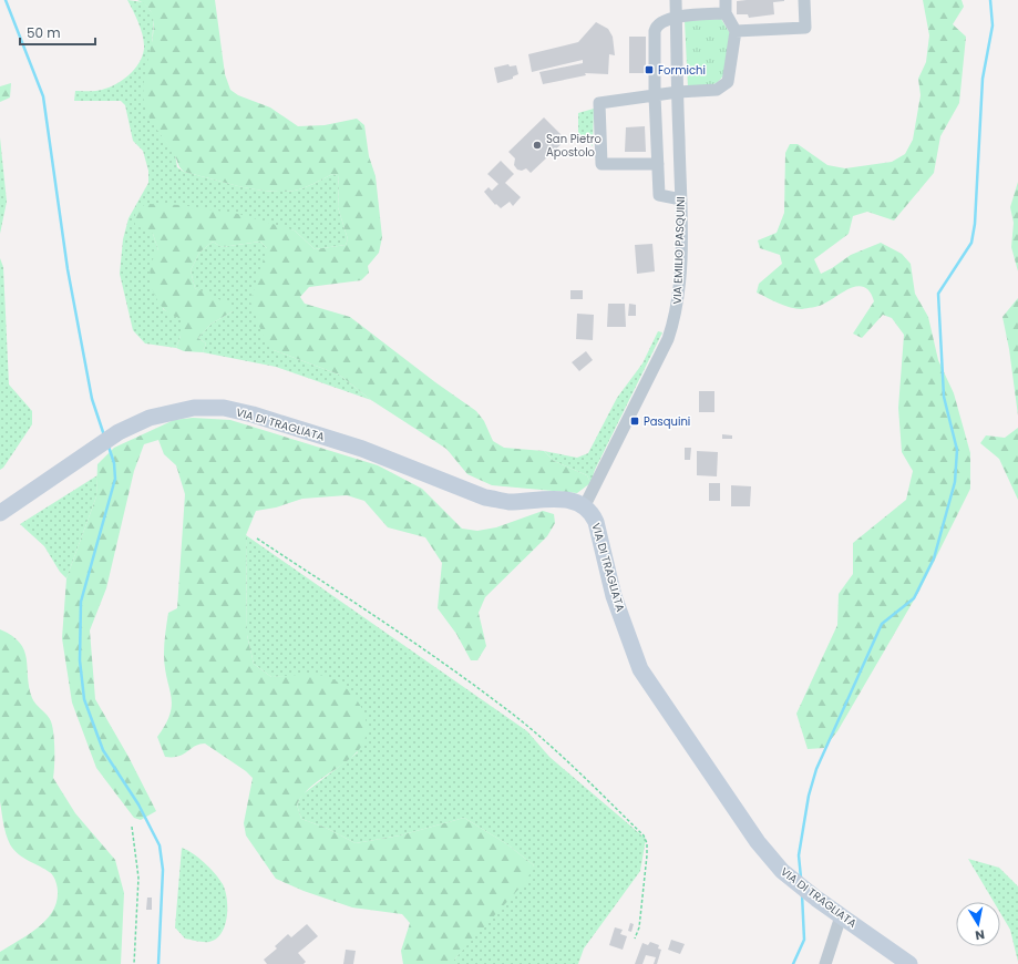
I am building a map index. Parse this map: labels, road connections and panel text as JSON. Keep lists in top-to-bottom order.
{
  "streets": {
    "street": ["VIA EMILIO PASQUINI", "VIA DI TRAGLIATA"]
  },
  "crossings": [
    ["VIA EMILIO PASQUINI", "VIA DI TRAGLIATA"]
  ],
  "places": {
    "transit": ["Formichi", "Pasquini"],
    "other": ["San Pietro Apostolo"]
  },
  "scale_bar": "50 m",
  "north": "bottom"
}
